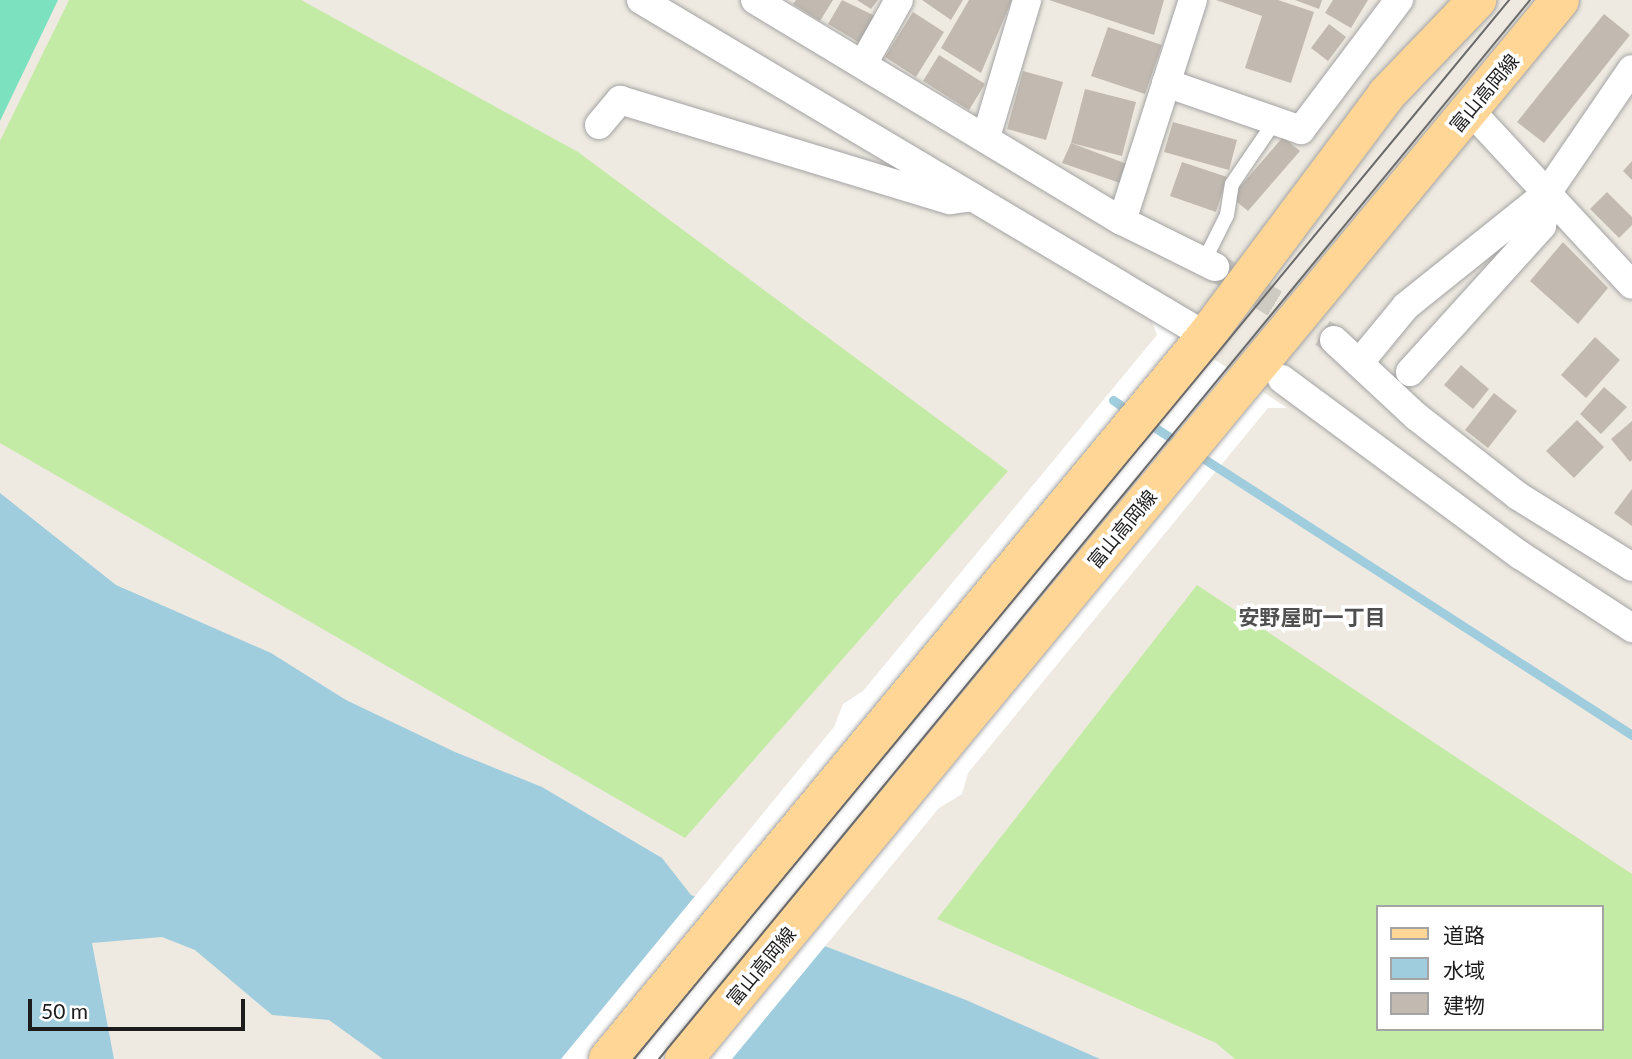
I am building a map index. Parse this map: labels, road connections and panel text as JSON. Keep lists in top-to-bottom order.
{
  "streets": {
    "main road": ["富山高岡線"]
  },
  "districts": ["安野屋町一丁目"],
  "legend": ["道路", "水域", "建物"],
  "scale_bar": "50 m"
}
